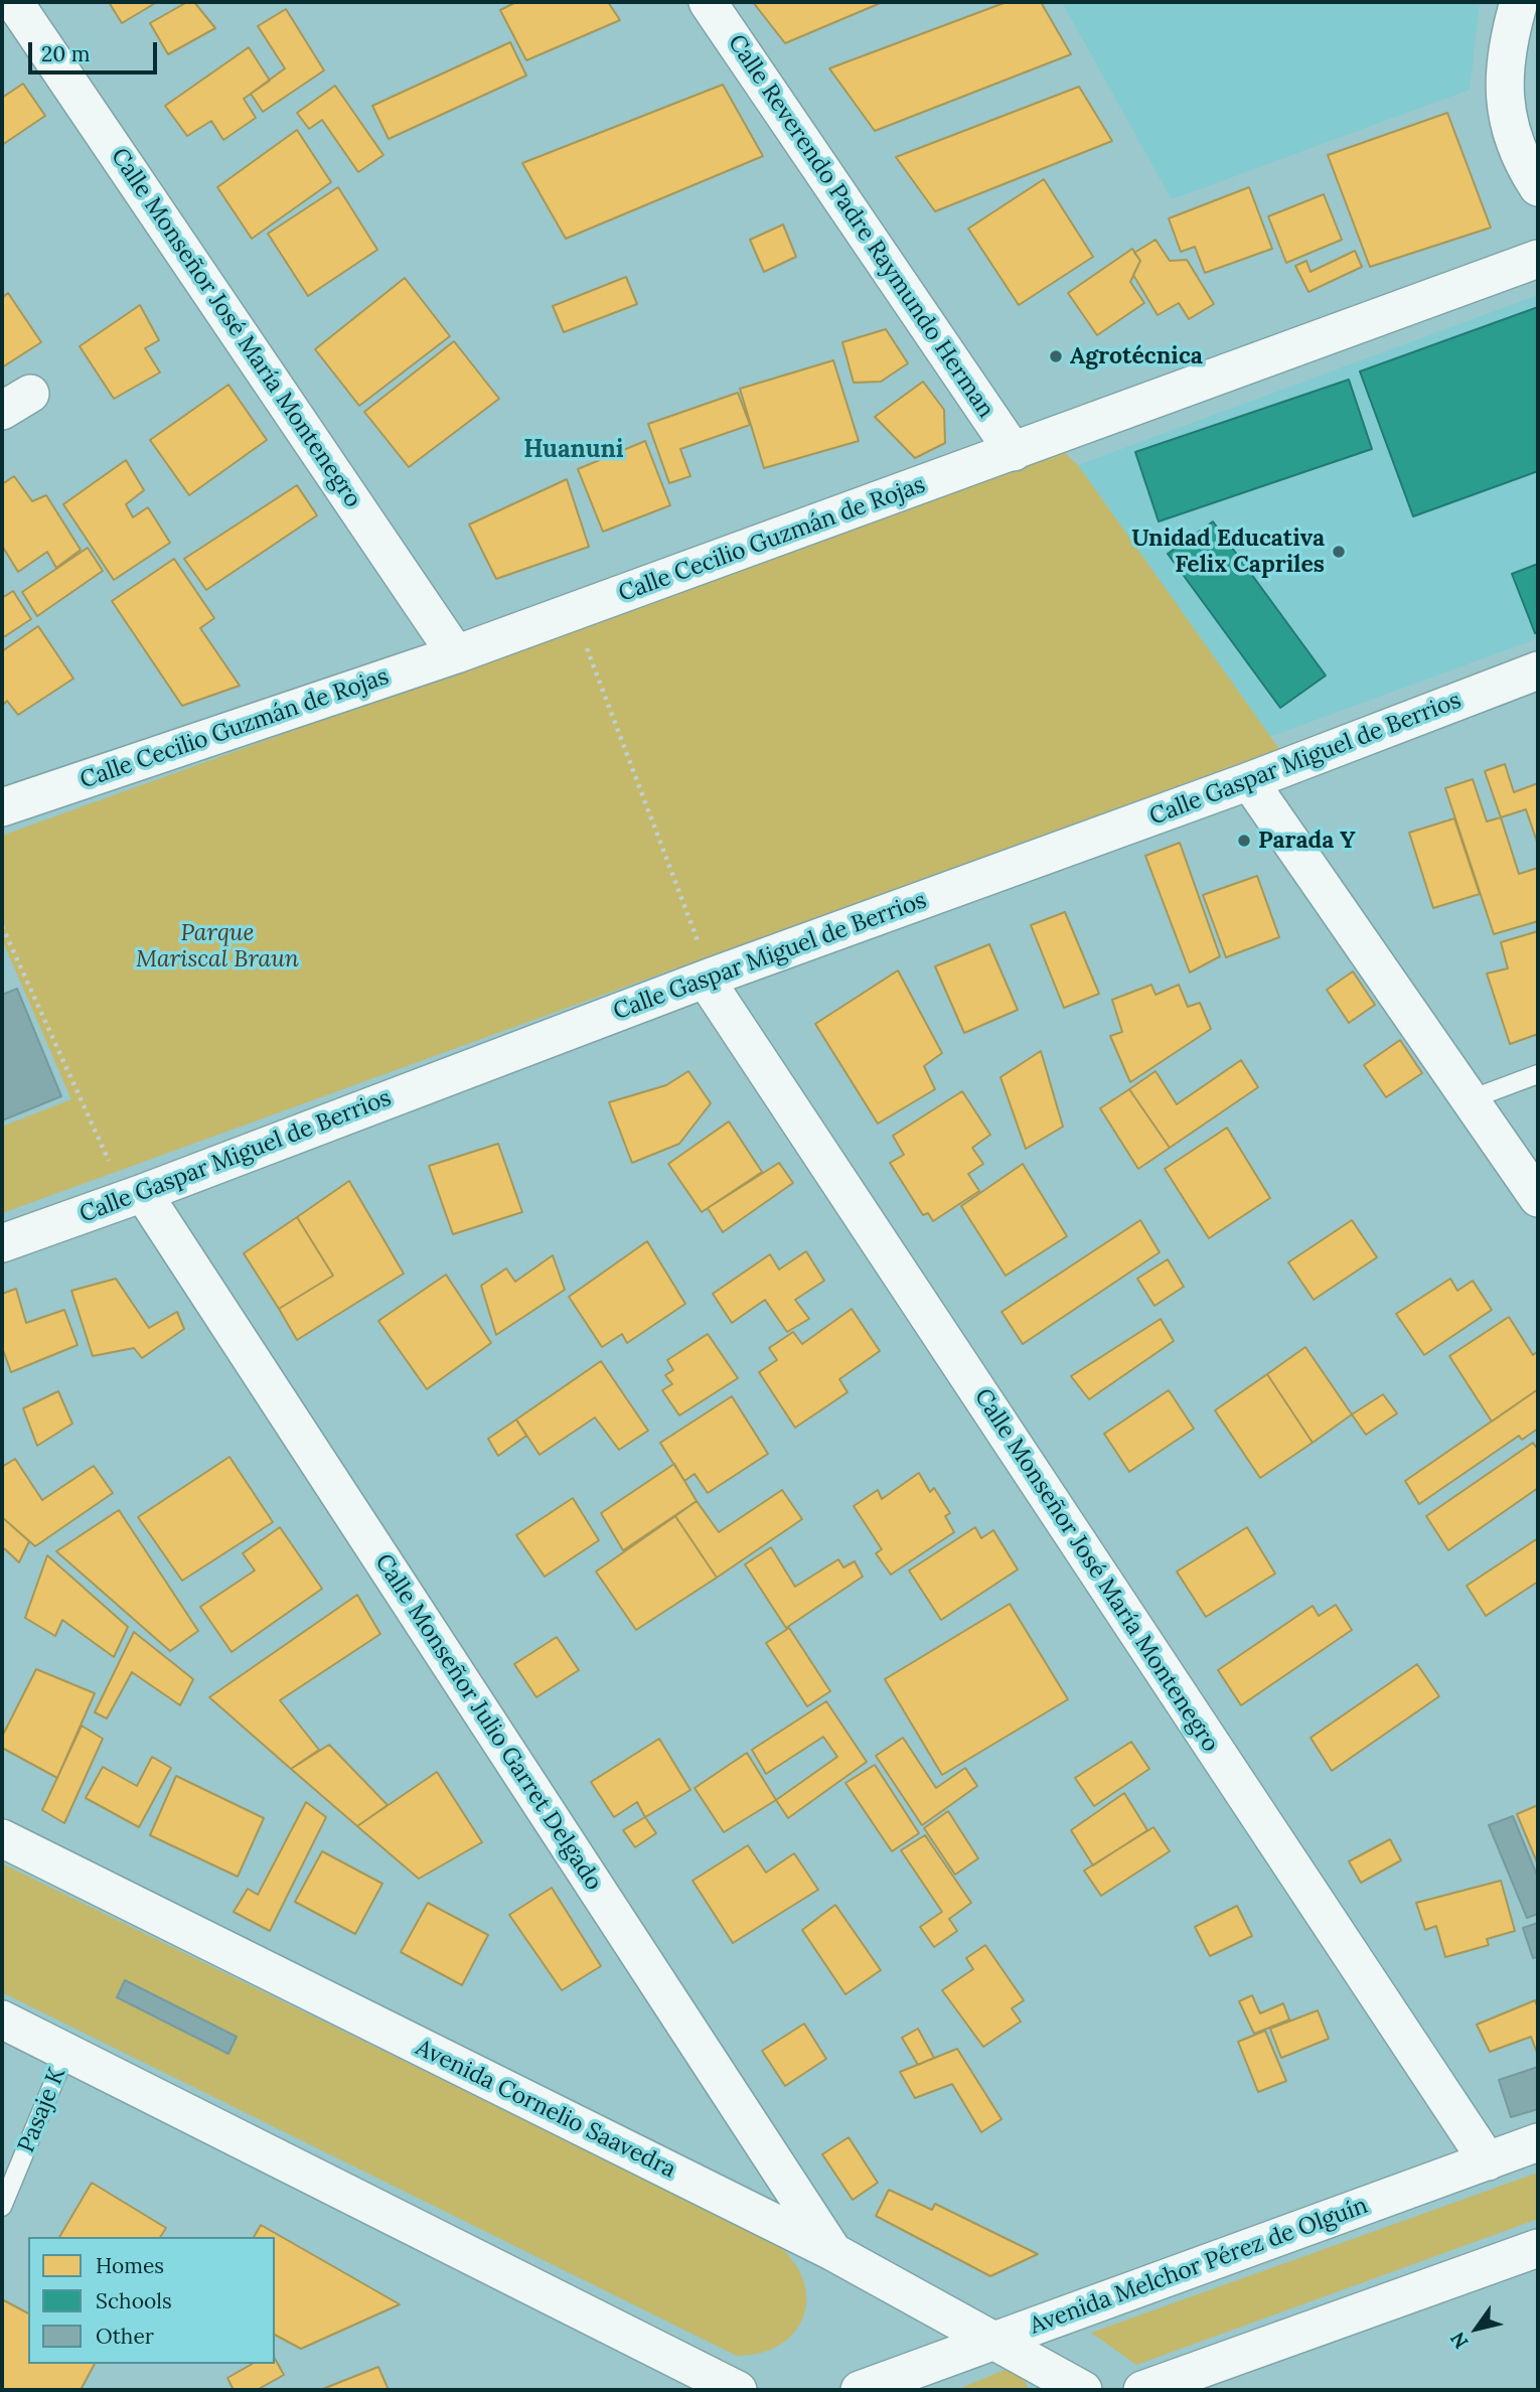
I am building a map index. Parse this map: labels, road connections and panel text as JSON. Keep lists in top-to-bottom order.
{
  "streets": {
    "street": [
      "Calle Reverendo Padre Raymundo Herman",
      "Calle Monseñor José María Montenegro",
      "Calle Cecilio Guzmán de Rojas",
      "Calle Gaspar Miguel de Berrios",
      "Calle Monseñor Julio Garret Delgado",
      "Avenida Cornelio Saavedra",
      "Avenida Melchor Pérez de Olguín"
    ],
    "lane": ["Pasaje K"]
  },
  "crossings": [
    ["Calle Reverendo Padre Raymundo Herman", "Calle Cecilio Guzmán de Rojas"],
    ["Calle Monseñor José María Montenegro", "Calle Cecilio Guzmán de Rojas"],
    ["Calle Monseñor José María Montenegro", "Calle Gaspar Miguel de Berrios"],
    ["Calle Monseñor José María Montenegro", "Avenida Melchor Pérez de Olguín"],
    ["Calle Gaspar Miguel de Berrios", "Calle Monseñor Julio Garret Delgado"],
    ["Calle Monseñor Julio Garret Delgado", "Avenida Cornelio Saavedra"],
    ["Avenida Cornelio Saavedra", "Avenida Melchor Pérez de Olguín"]
  ],
  "districts": ["Huanuni"],
  "parks": ["Parque Mariscal Braun"],
  "places": ["Agrotécnica", "Unidad Educativa Felix Capriles", "Parada Y"],
  "legend": ["Homes", "Schools", "Other"],
  "scale_bar": "20 m",
  "north": "bottom left"
}
